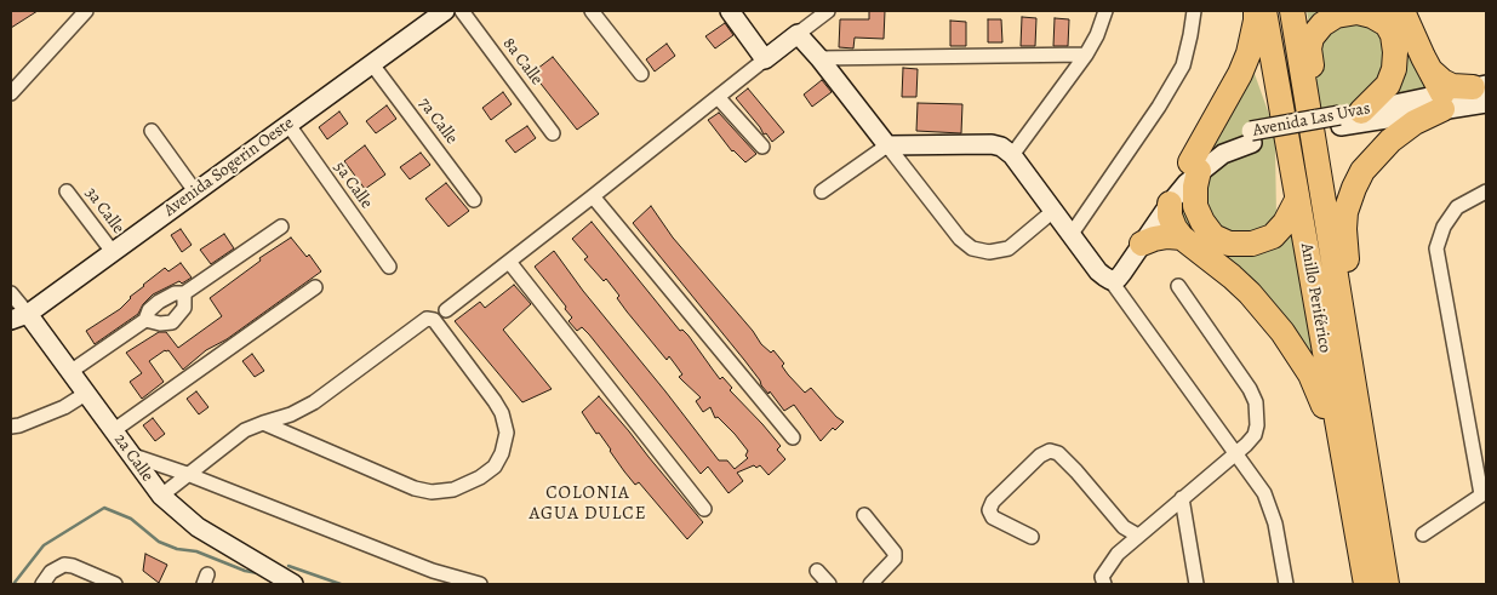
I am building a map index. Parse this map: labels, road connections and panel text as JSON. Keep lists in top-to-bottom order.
{
  "streets": {
    "highway": ["Anillo Periférico"],
    "street": [
      "8a Calle",
      "Avenida Las Uvas",
      "7a Calle",
      "Avenida Sogerin Oeste",
      "5a Calle",
      "3a Calle",
      "2a Calle"
    ]
  },
  "crossings": [
    ["7a Calle", "Avenida Sogerin Oeste"],
    ["Avenida Sogerin Oeste", "5a Calle"],
    ["Avenida Sogerin Oeste", "3a Calle"],
    ["Avenida Sogerin Oeste", "2a Calle"]
  ],
  "districts": ["COLONIA AGUA DULCE"]
}
